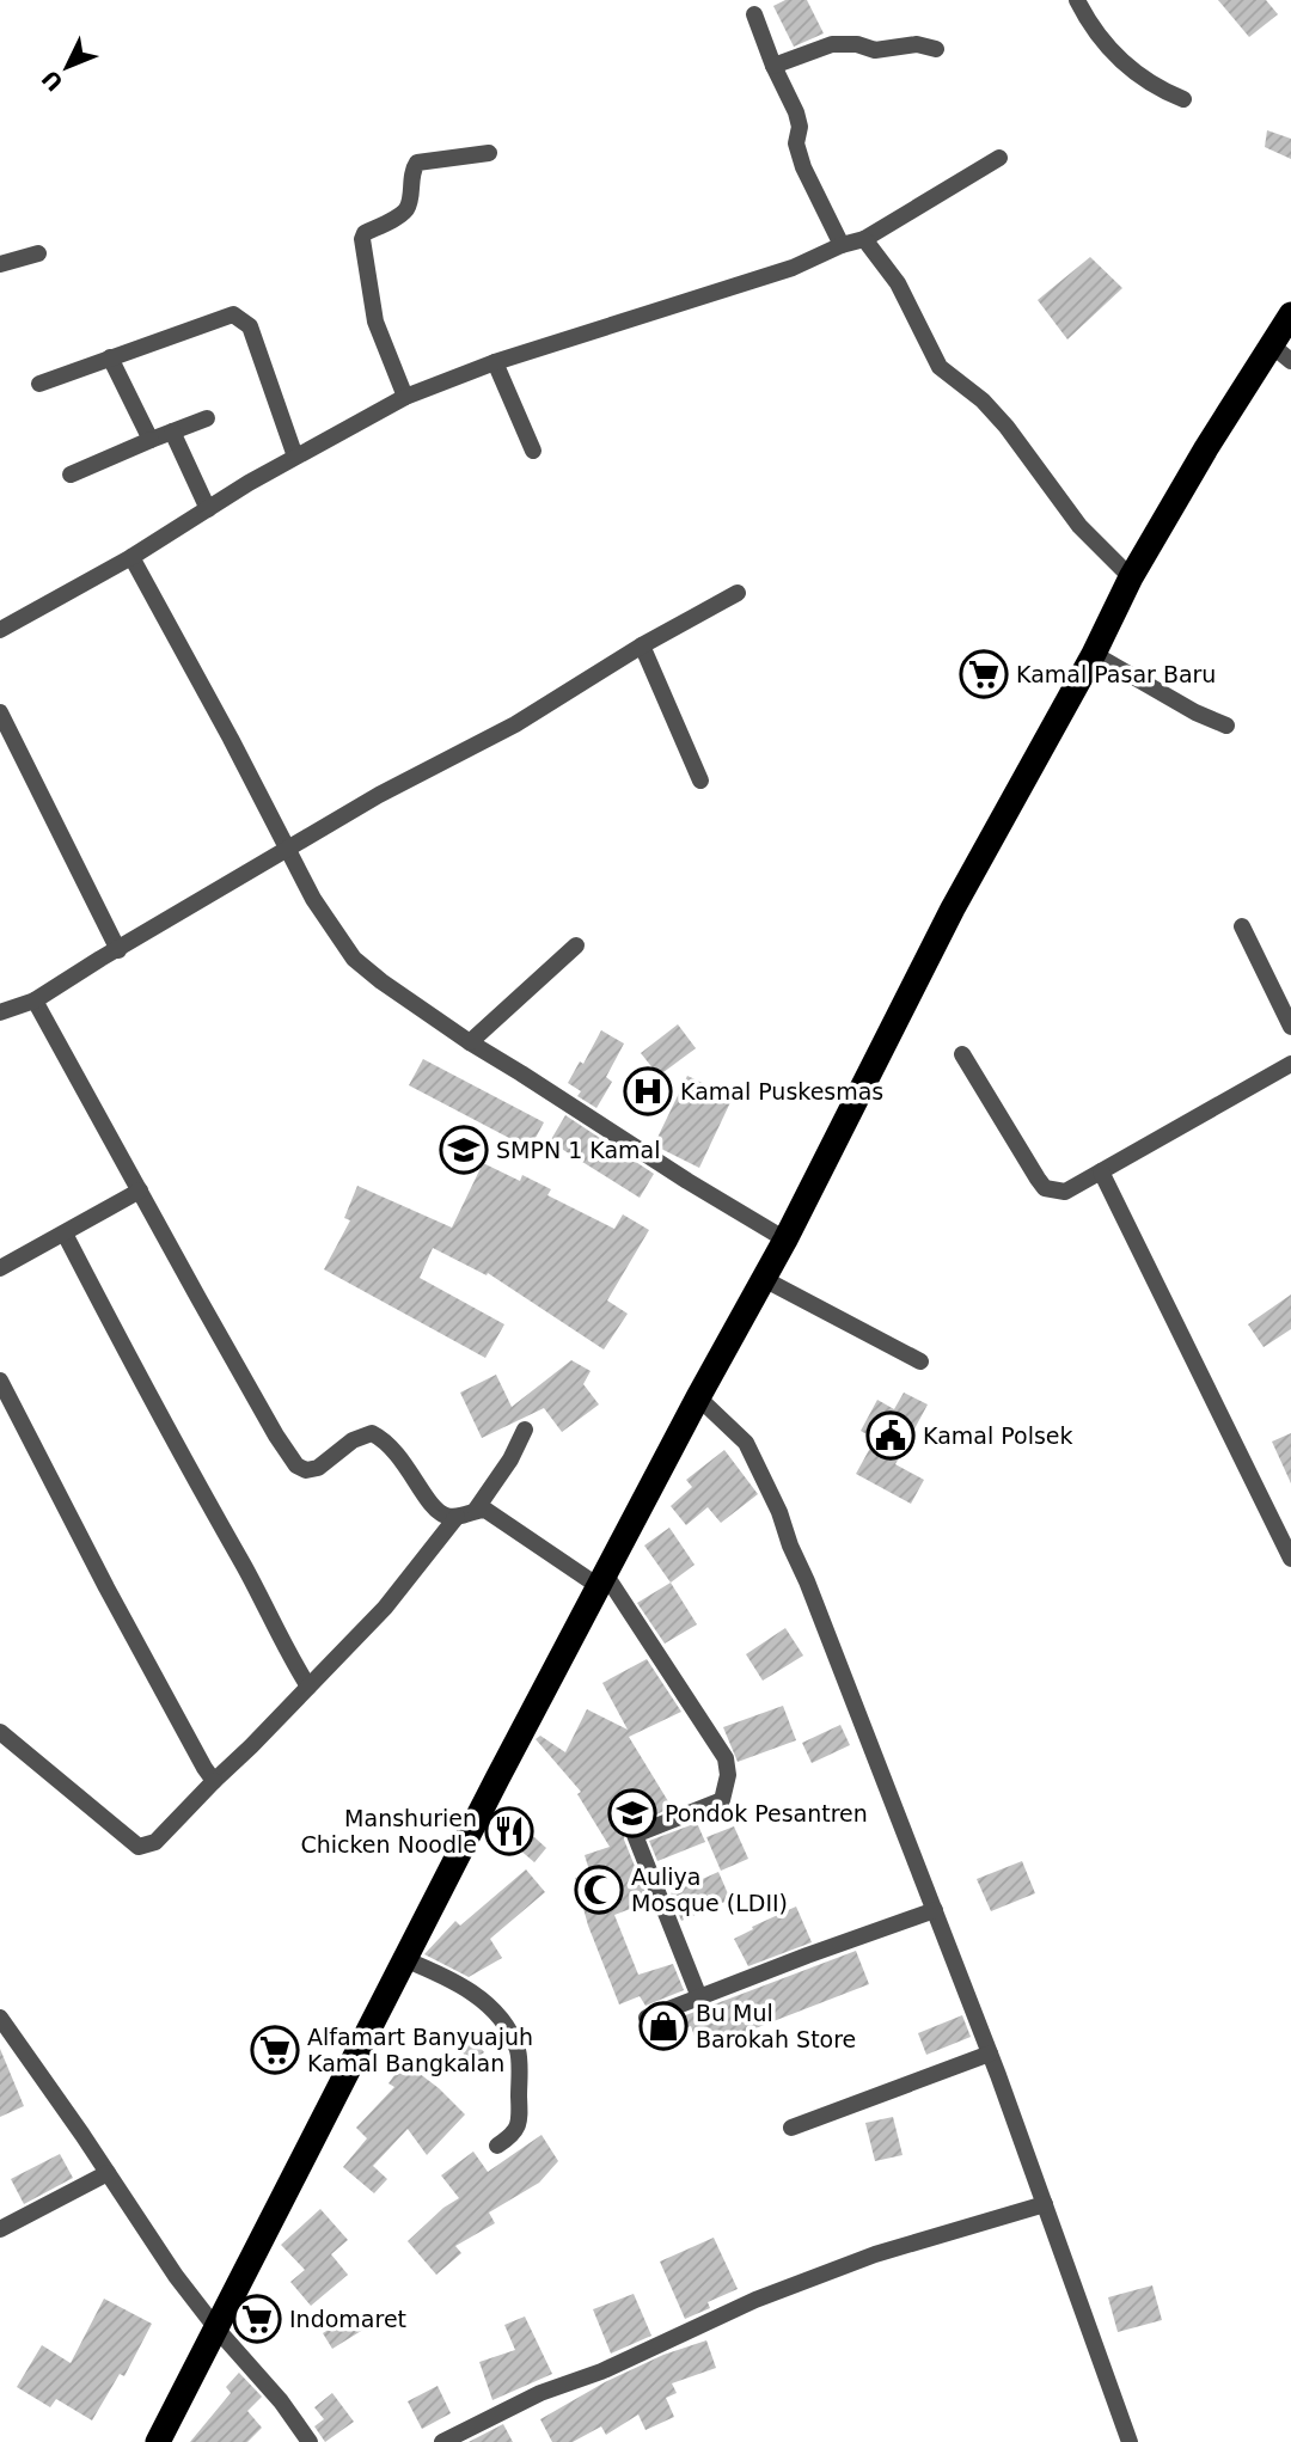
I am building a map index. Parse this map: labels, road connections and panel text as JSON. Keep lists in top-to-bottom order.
{
  "places": {
    "supermarket": ["Kamal Pasar Baru", "Alfamart Banyuajuh Kamal Bangkalan", "Indomaret"],
    "hospital": ["Kamal Puskesmas"],
    "school or university": ["SMPN 1 Kamal", "Pondok Pesantren"],
    "public building": ["Kamal Polsek"],
    "restaurant": ["Manshurien Chicken Noodle"],
    "mosque": ["Auliya Mosque (LDII)"],
    "shop": ["Bu Mul Barokah Store"]
  },
  "north": "bottom left"
}
